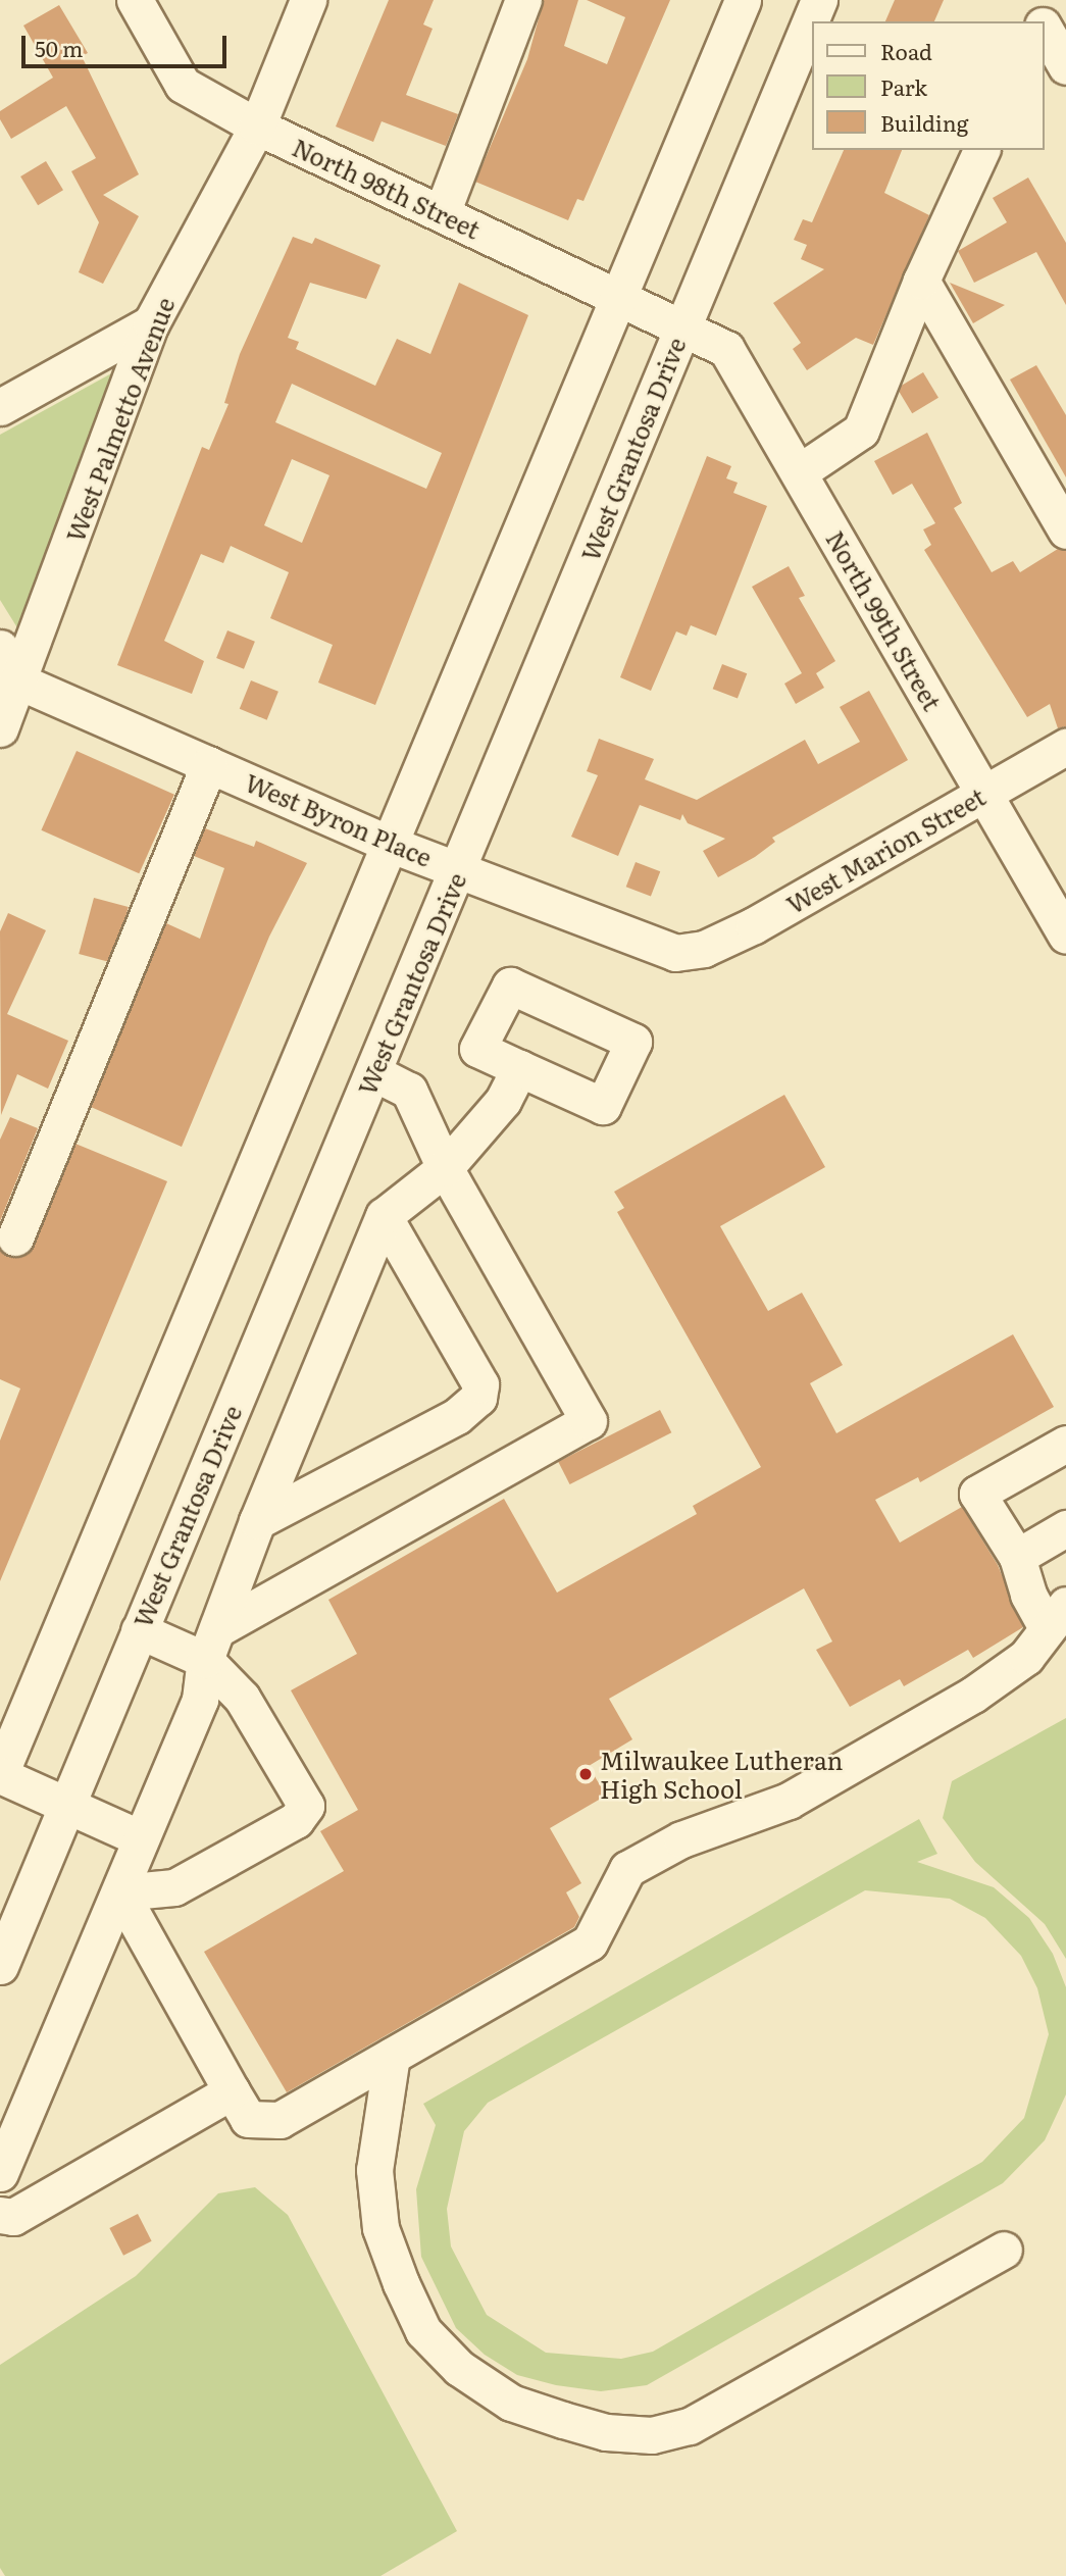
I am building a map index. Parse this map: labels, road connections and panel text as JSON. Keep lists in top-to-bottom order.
{
  "streets": {
    "street": [
      "North 98th Street",
      "West Palmetto Avenue",
      "West Grantosa Drive",
      "North 99th Street",
      "West Byron Place",
      "West Marion Street"
    ]
  },
  "crossings": [
    ["North 98th Street", "West Palmetto Avenue"],
    ["North 98th Street", "West Grantosa Drive"],
    ["North 98th Street", "North 99th Street"],
    ["West Palmetto Avenue", "West Byron Place"],
    ["West Grantosa Drive", "North 99th Street"],
    ["West Grantosa Drive", "West Byron Place"],
    ["North 99th Street", "West Marion Street"],
    ["West Byron Place", "West Marion Street"]
  ],
  "places": ["Milwaukee Lutheran High School"],
  "legend": ["Road", "Park", "Building"],
  "scale_bar": "50 m"
}
